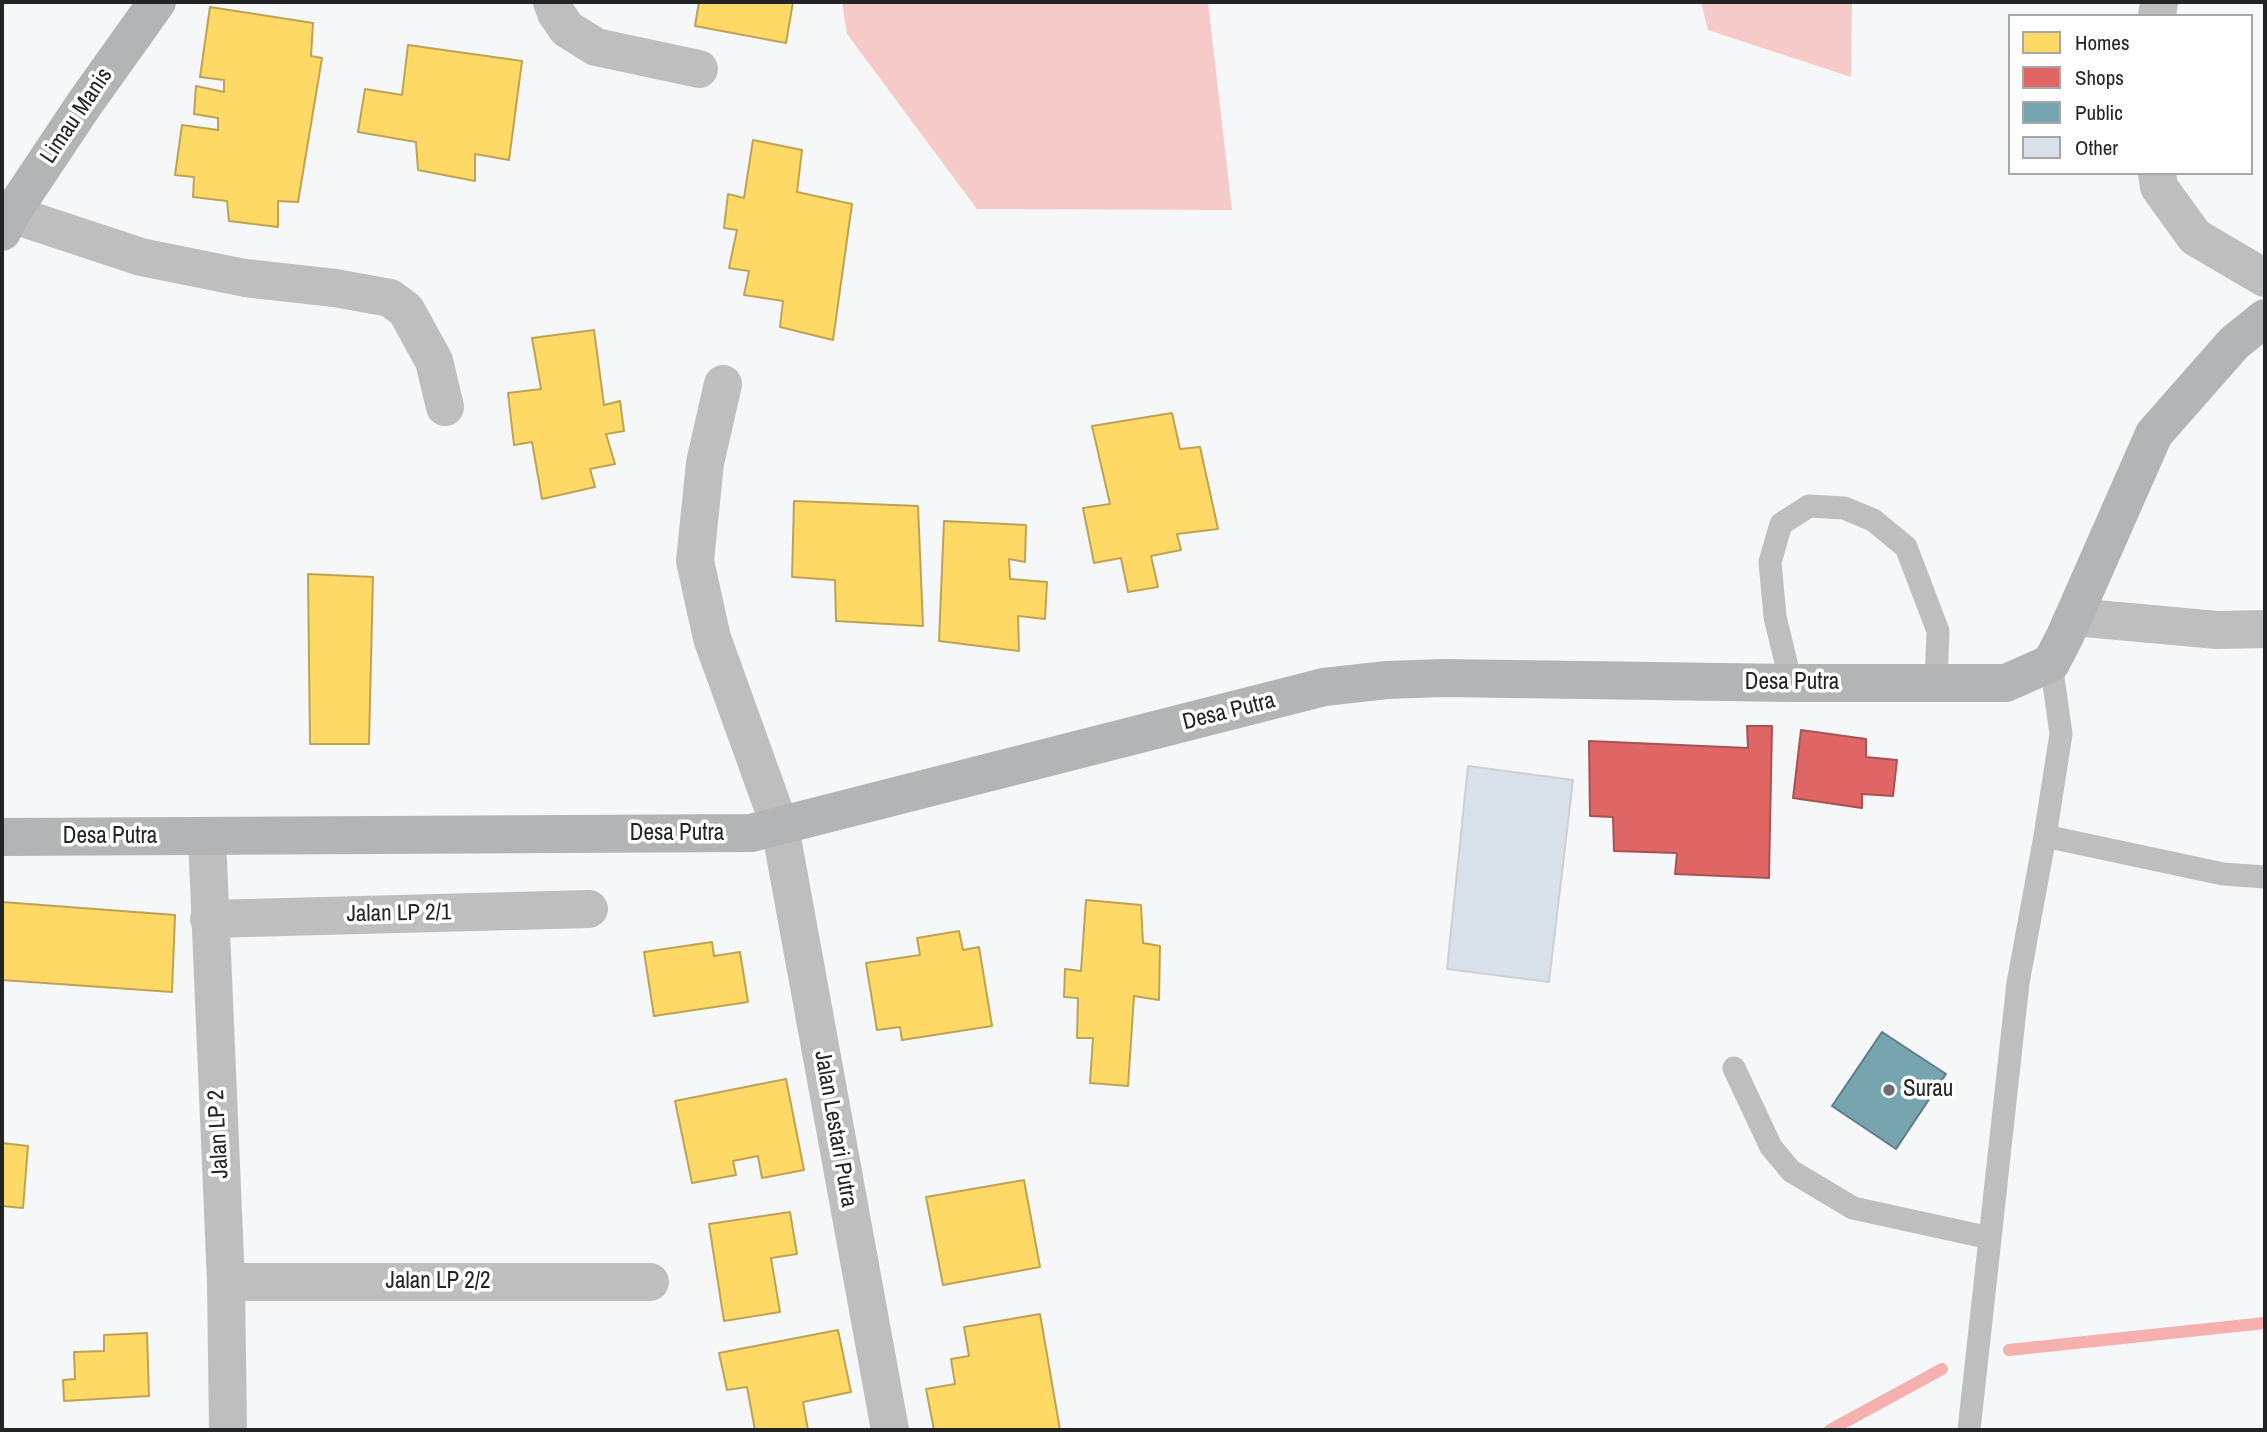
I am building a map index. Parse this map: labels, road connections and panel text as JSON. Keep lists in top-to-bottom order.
{
  "streets": {
    "street": [
      "Limau Manis",
      "Desa Putra",
      "Jalan LP 2/1",
      "Jalan Lestari Putra",
      "Jalan LP 2",
      "Jalan LP 2/2"
    ]
  },
  "crossings": [
    ["Desa Putra", "Jalan Lestari Putra"],
    ["Desa Putra", "Jalan LP 2"],
    ["Jalan LP 2/1", "Jalan LP 2"],
    ["Jalan LP 2", "Jalan LP 2/2"]
  ],
  "places": ["Surau"],
  "legend": [
    "Homes",
    "Shops",
    "Public",
    "Other"
  ]
}
